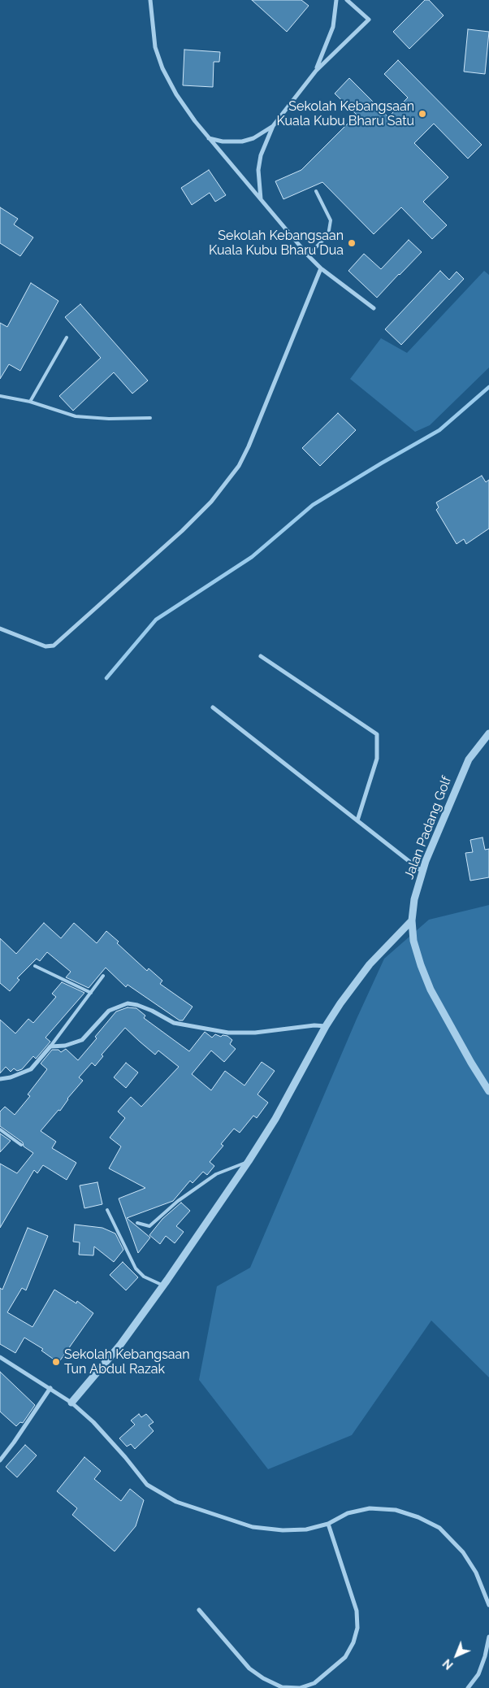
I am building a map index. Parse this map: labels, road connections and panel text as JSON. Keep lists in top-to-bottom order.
{
  "streets": {
    "street": ["Jalan Padang Golf"]
  },
  "places": ["Sekolah Kebangsaan Kuala Kubu Bharu Satu", "Sekolah Kebangsaan Kuala Kubu Bharu Dua", "Sekolah Kebangsaan Tun Abdul Razak"],
  "north": "bottom left"
}
